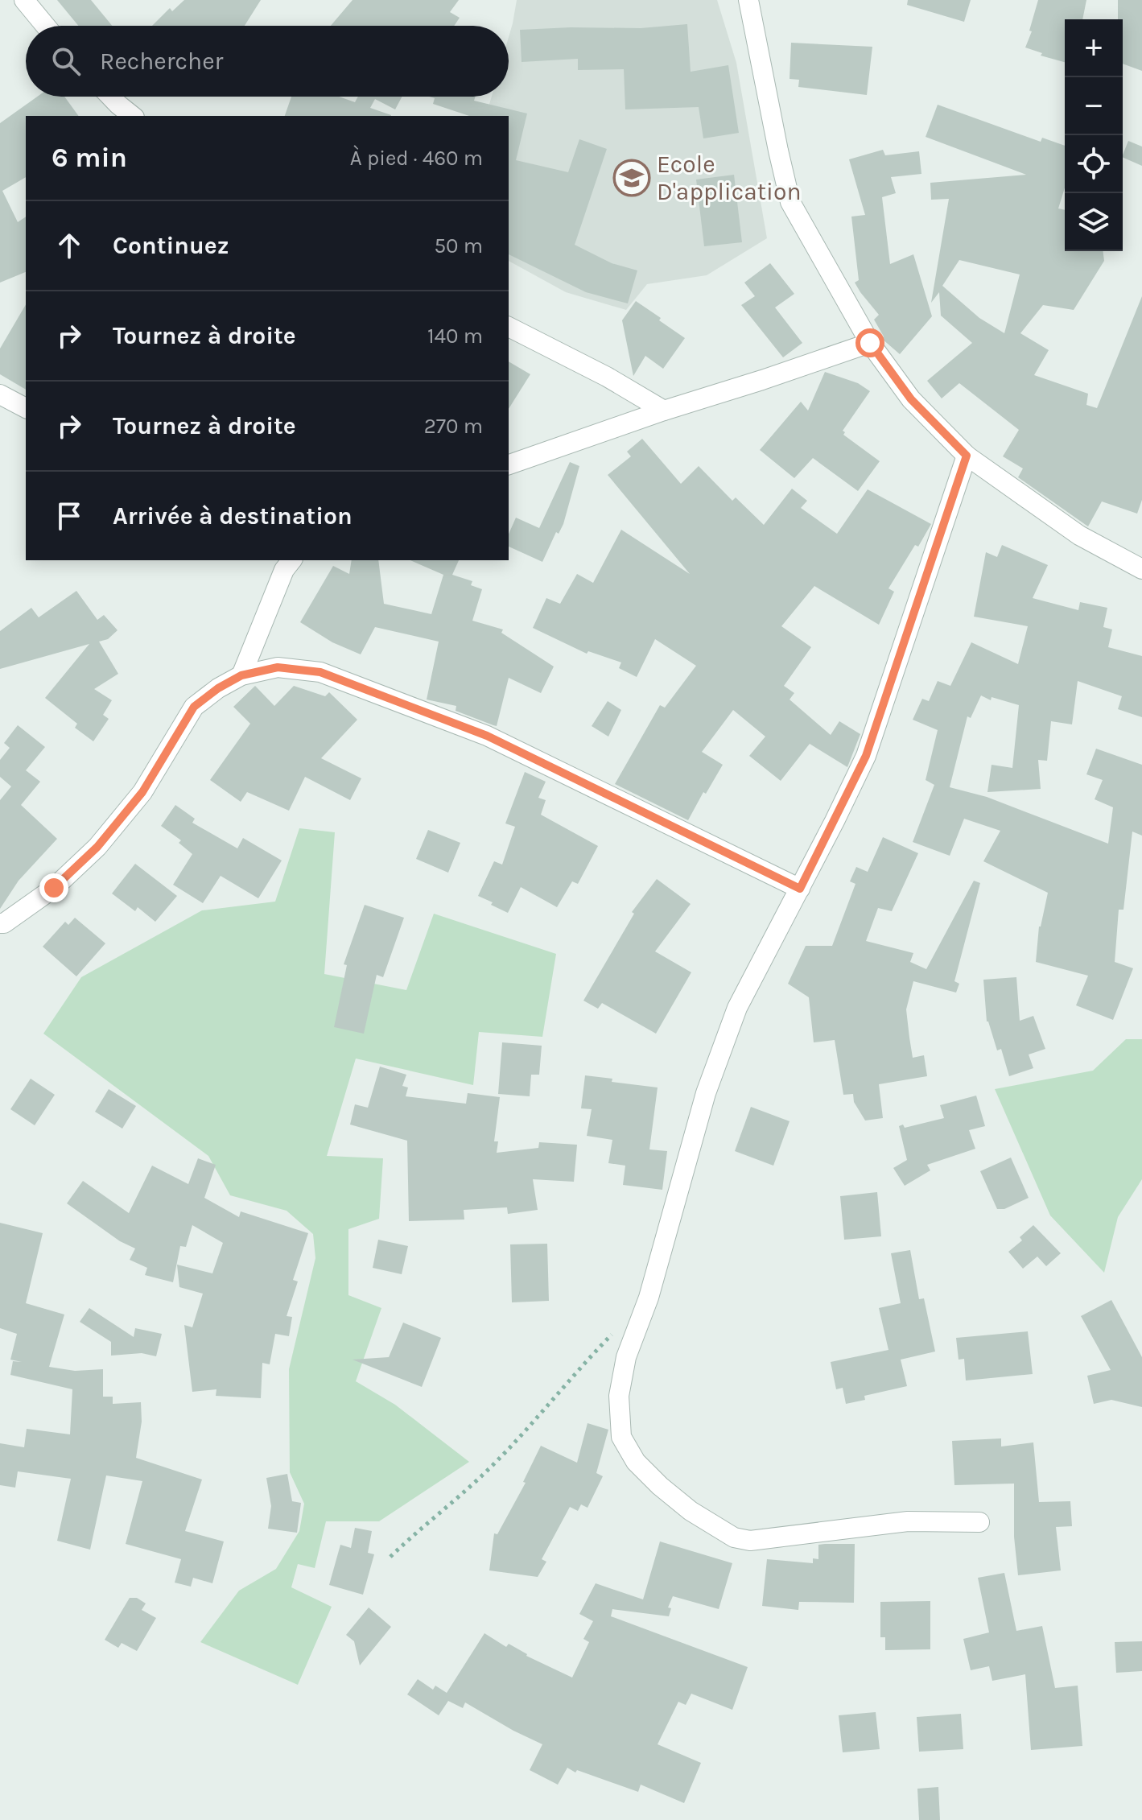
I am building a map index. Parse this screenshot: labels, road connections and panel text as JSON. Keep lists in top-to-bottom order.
{
  "places": {
    "school or university": ["Ecole D'application"]
  },
  "page": {
    "map_buttons": ["+", "−"],
    "search": "Rechercher",
    "heading": ["6 min", "À pied · 460 m"],
    "list": [
      ["Continuez", "50 m"],
      ["Tournez à droite", "140 m"],
      ["Tournez à droite", "270 m"],
      "Arrivée à destination"
    ]
  }
}
